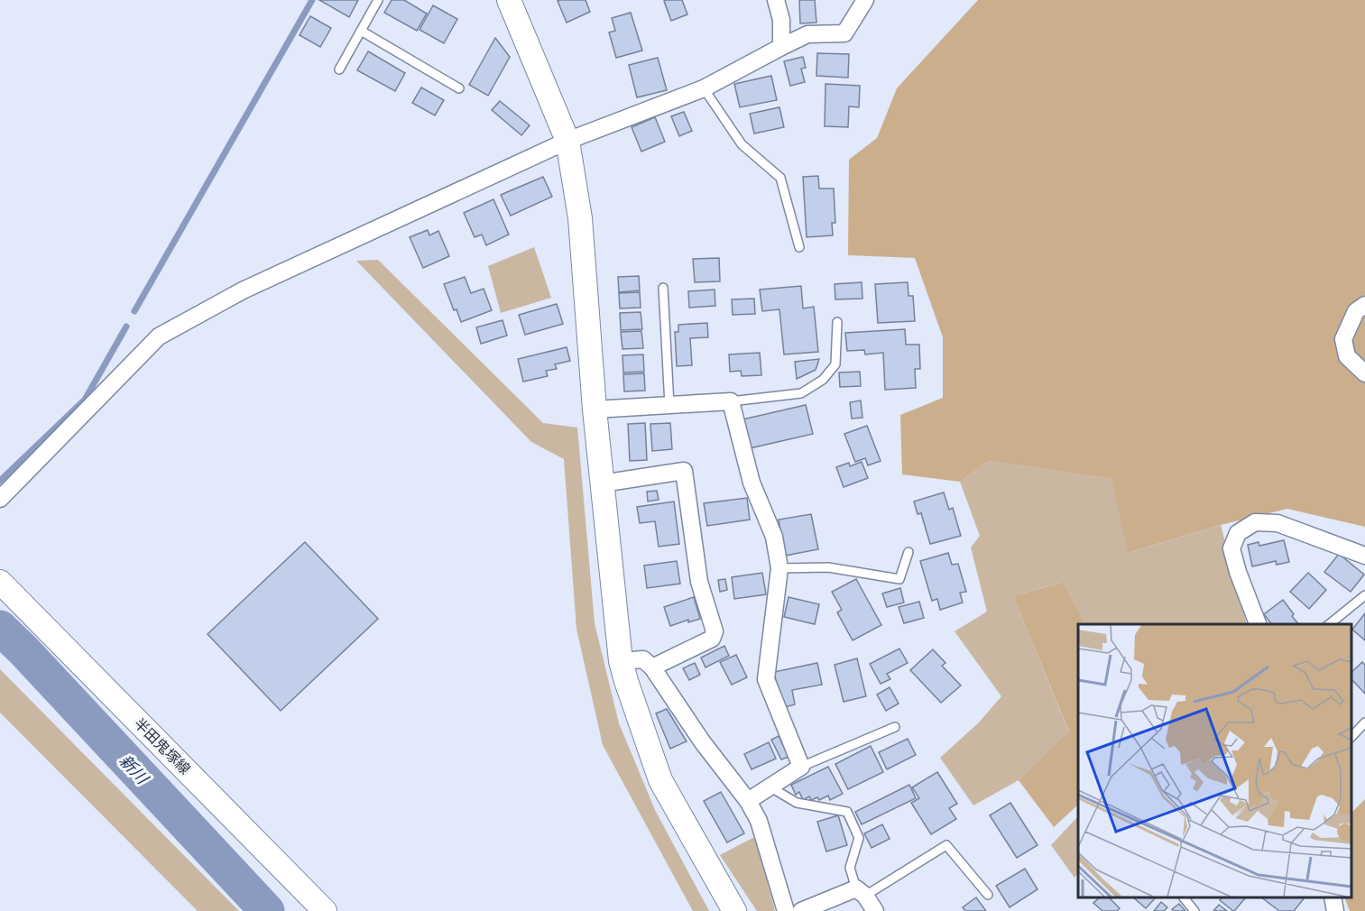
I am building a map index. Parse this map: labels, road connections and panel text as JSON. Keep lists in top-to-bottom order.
{
  "streets": {
    "street": ["半田鬼塚線"]
  },
  "water": ["新川"]
}
